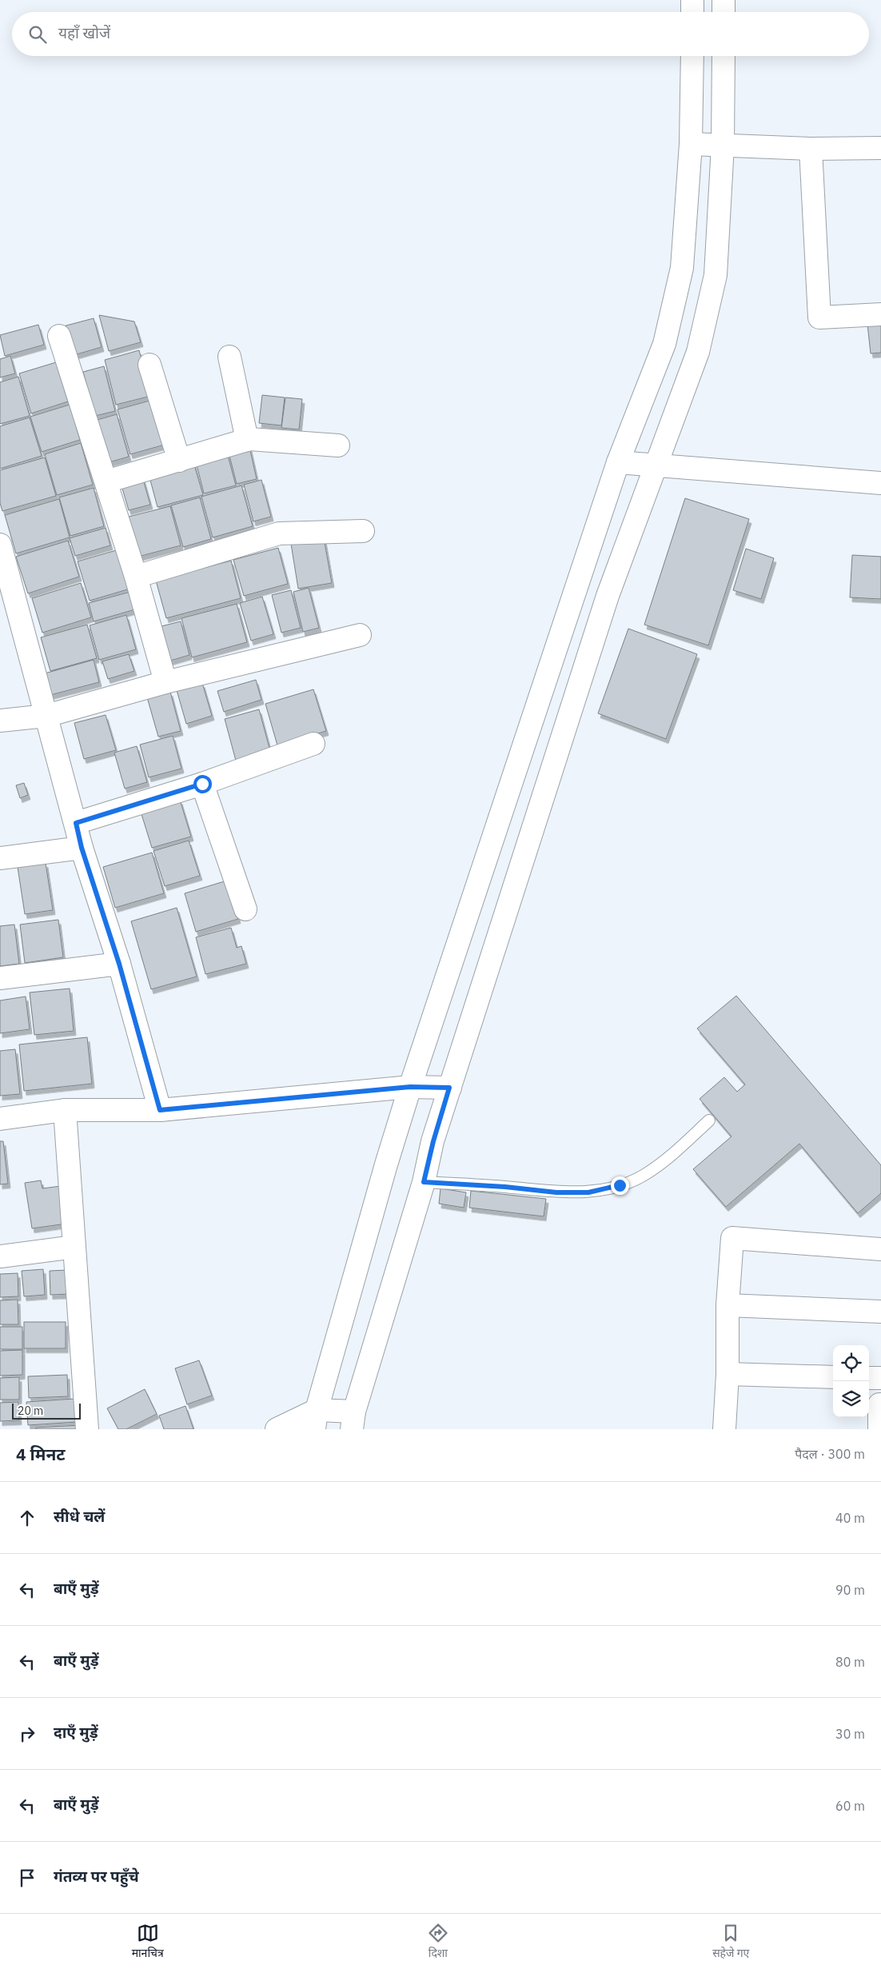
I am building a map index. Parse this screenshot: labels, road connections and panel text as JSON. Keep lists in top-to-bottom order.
{
  "scale_bar": "20 m",
  "page": {
    "search": "यहाँ खोजें",
    "scale": "20 m",
    "heading": ["4 मिनट", "पैदल · 300 m"],
    "list": [
      ["सीधे चलें", "40 m"],
      ["बाएँ मुड़ें", "90 m"],
      ["बाएँ मुड़ें", "80 m"],
      ["दाएँ मुड़ें", "30 m"],
      ["बाएँ मुड़ें", "60 m"],
      "गंतव्य पर पहुँचे"
    ],
    "nav": ["मानचित्र", "दिशा", "सहेजे गए"]
  }
}
